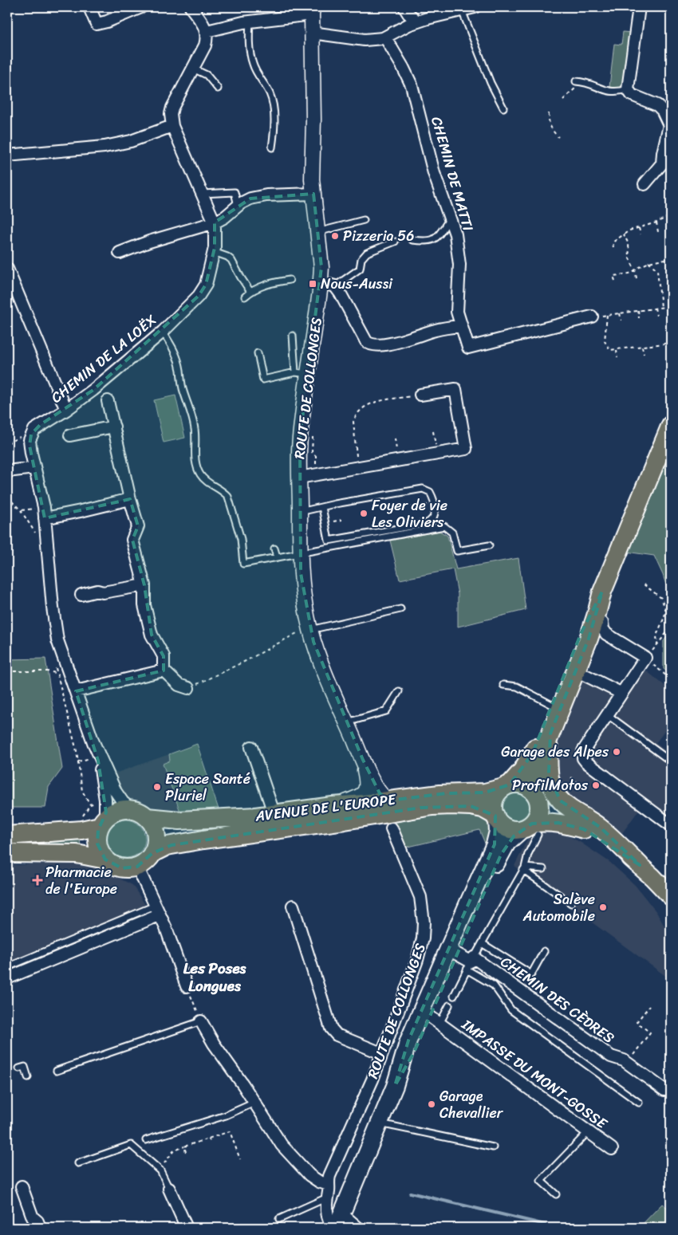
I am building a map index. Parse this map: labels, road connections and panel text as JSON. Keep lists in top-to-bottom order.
{
  "streets": {
    "main road": ["AVENUE DE L'EUROPE"],
    "street": [
      "CHEMIN DE MATTI",
      "CHEMIN DE LA LOËX",
      "ROUTE DE COLLONGES",
      "CHEMIN DES CÈDRES",
      "IMPASSE DU MONT-GOSSE"
    ]
  },
  "crossings": [
    ["CHEMIN DE LA LOËX", "AVENUE DE L'EUROPE"],
    ["ROUTE DE COLLONGES", "AVENUE DE L'EUROPE"]
  ],
  "districts": ["Les Poses Longues"],
  "places": {
    "other": [
      "Pizzeria 56",
      "Foyer de vie Les Oliviers",
      "Garage des Alpes",
      "ProfilMotos",
      "Espace Santé Pluriel",
      "Salève Automobile",
      "Garage Chevallier"
    ],
    "transit": ["Nous-Aussi"],
    "health": ["Pharmacie de l'Europe"]
  }
}
